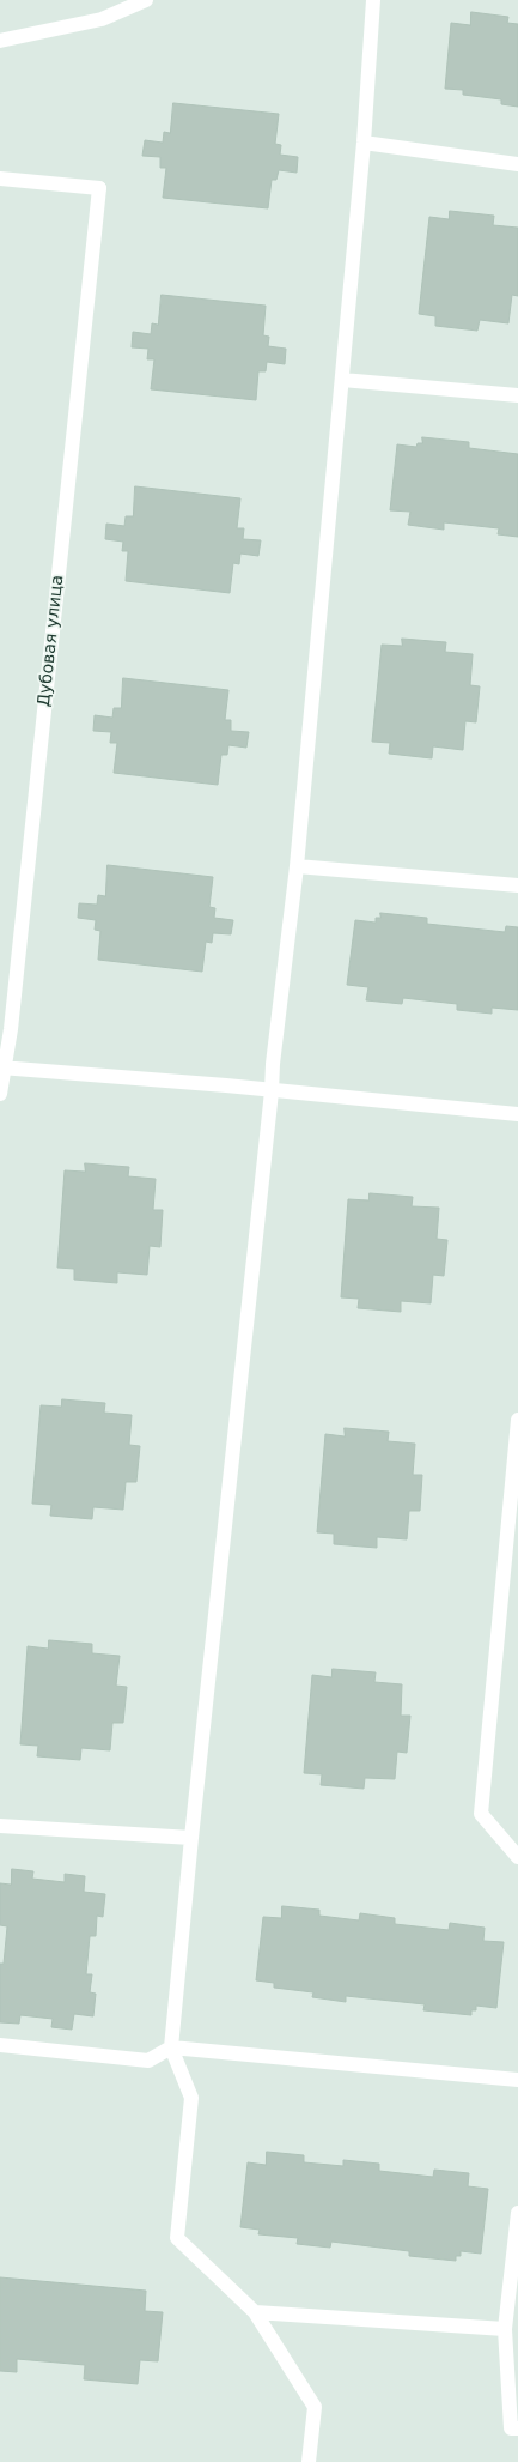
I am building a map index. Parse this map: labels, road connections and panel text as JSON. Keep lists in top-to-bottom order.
{
  "streets": {
    "street": ["Дубовая улица"]
  }
}
